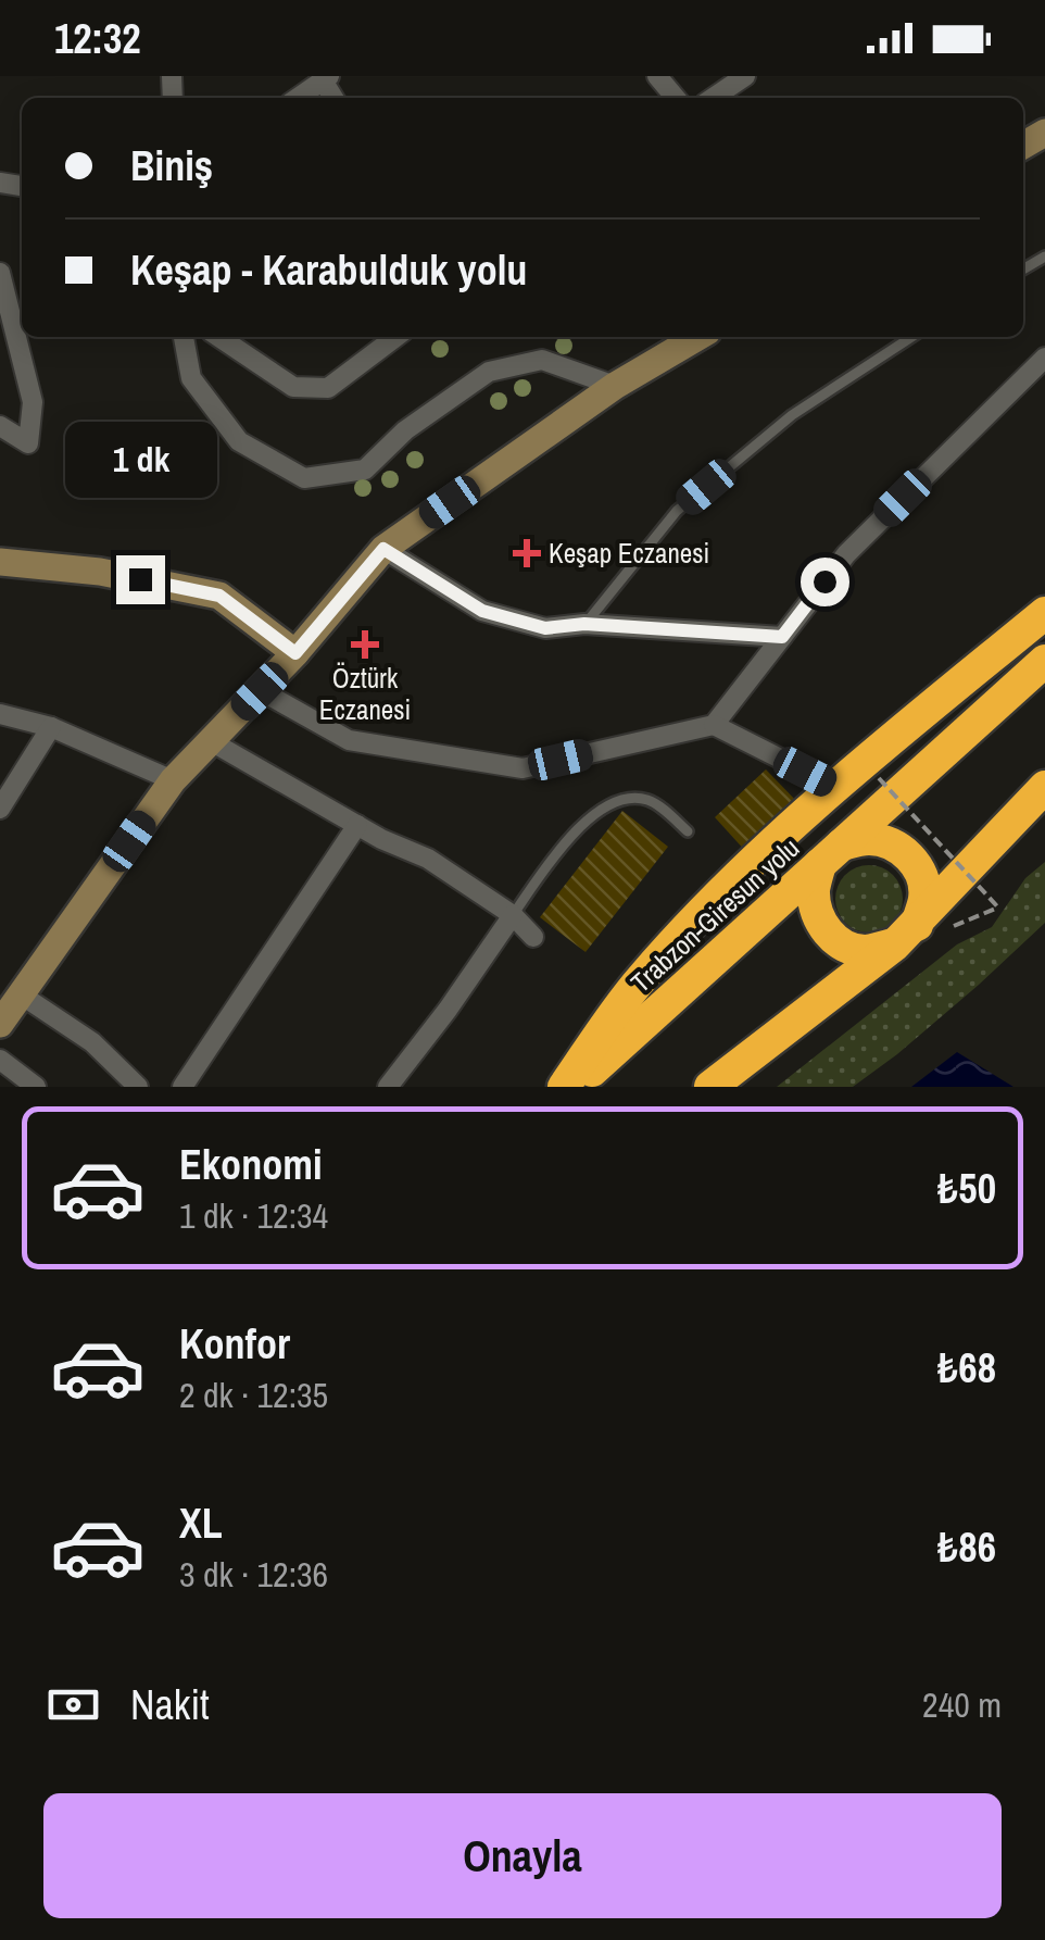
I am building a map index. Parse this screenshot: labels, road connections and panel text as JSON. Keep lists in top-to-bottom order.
{
  "streets": {
    "highway": ["Trabzon-Giresun yolu"]
  },
  "places": {
    "health": ["Keşap Eczanesi", "Öztürk Eczanesi"]
  },
  "page": {
    "status": "12:32",
    "banner": ["Biniş", "Keşap - Karabulduk yolu"],
    "bubble": "1 dk",
    "list": [
      {
        "name": "Ekonomi",
        "note": "1 dk · 12:34",
        "value": "₺50"
      },
      {
        "name": "Konfor",
        "note": "2 dk · 12:35",
        "value": "₺68"
      },
      {
        "name": "XL",
        "note": "3 dk · 12:36",
        "value": "₺86"
      }
    ],
    "pay": ["Nakit", "240 m"],
    "buttons": "Onayla"
  }
}
